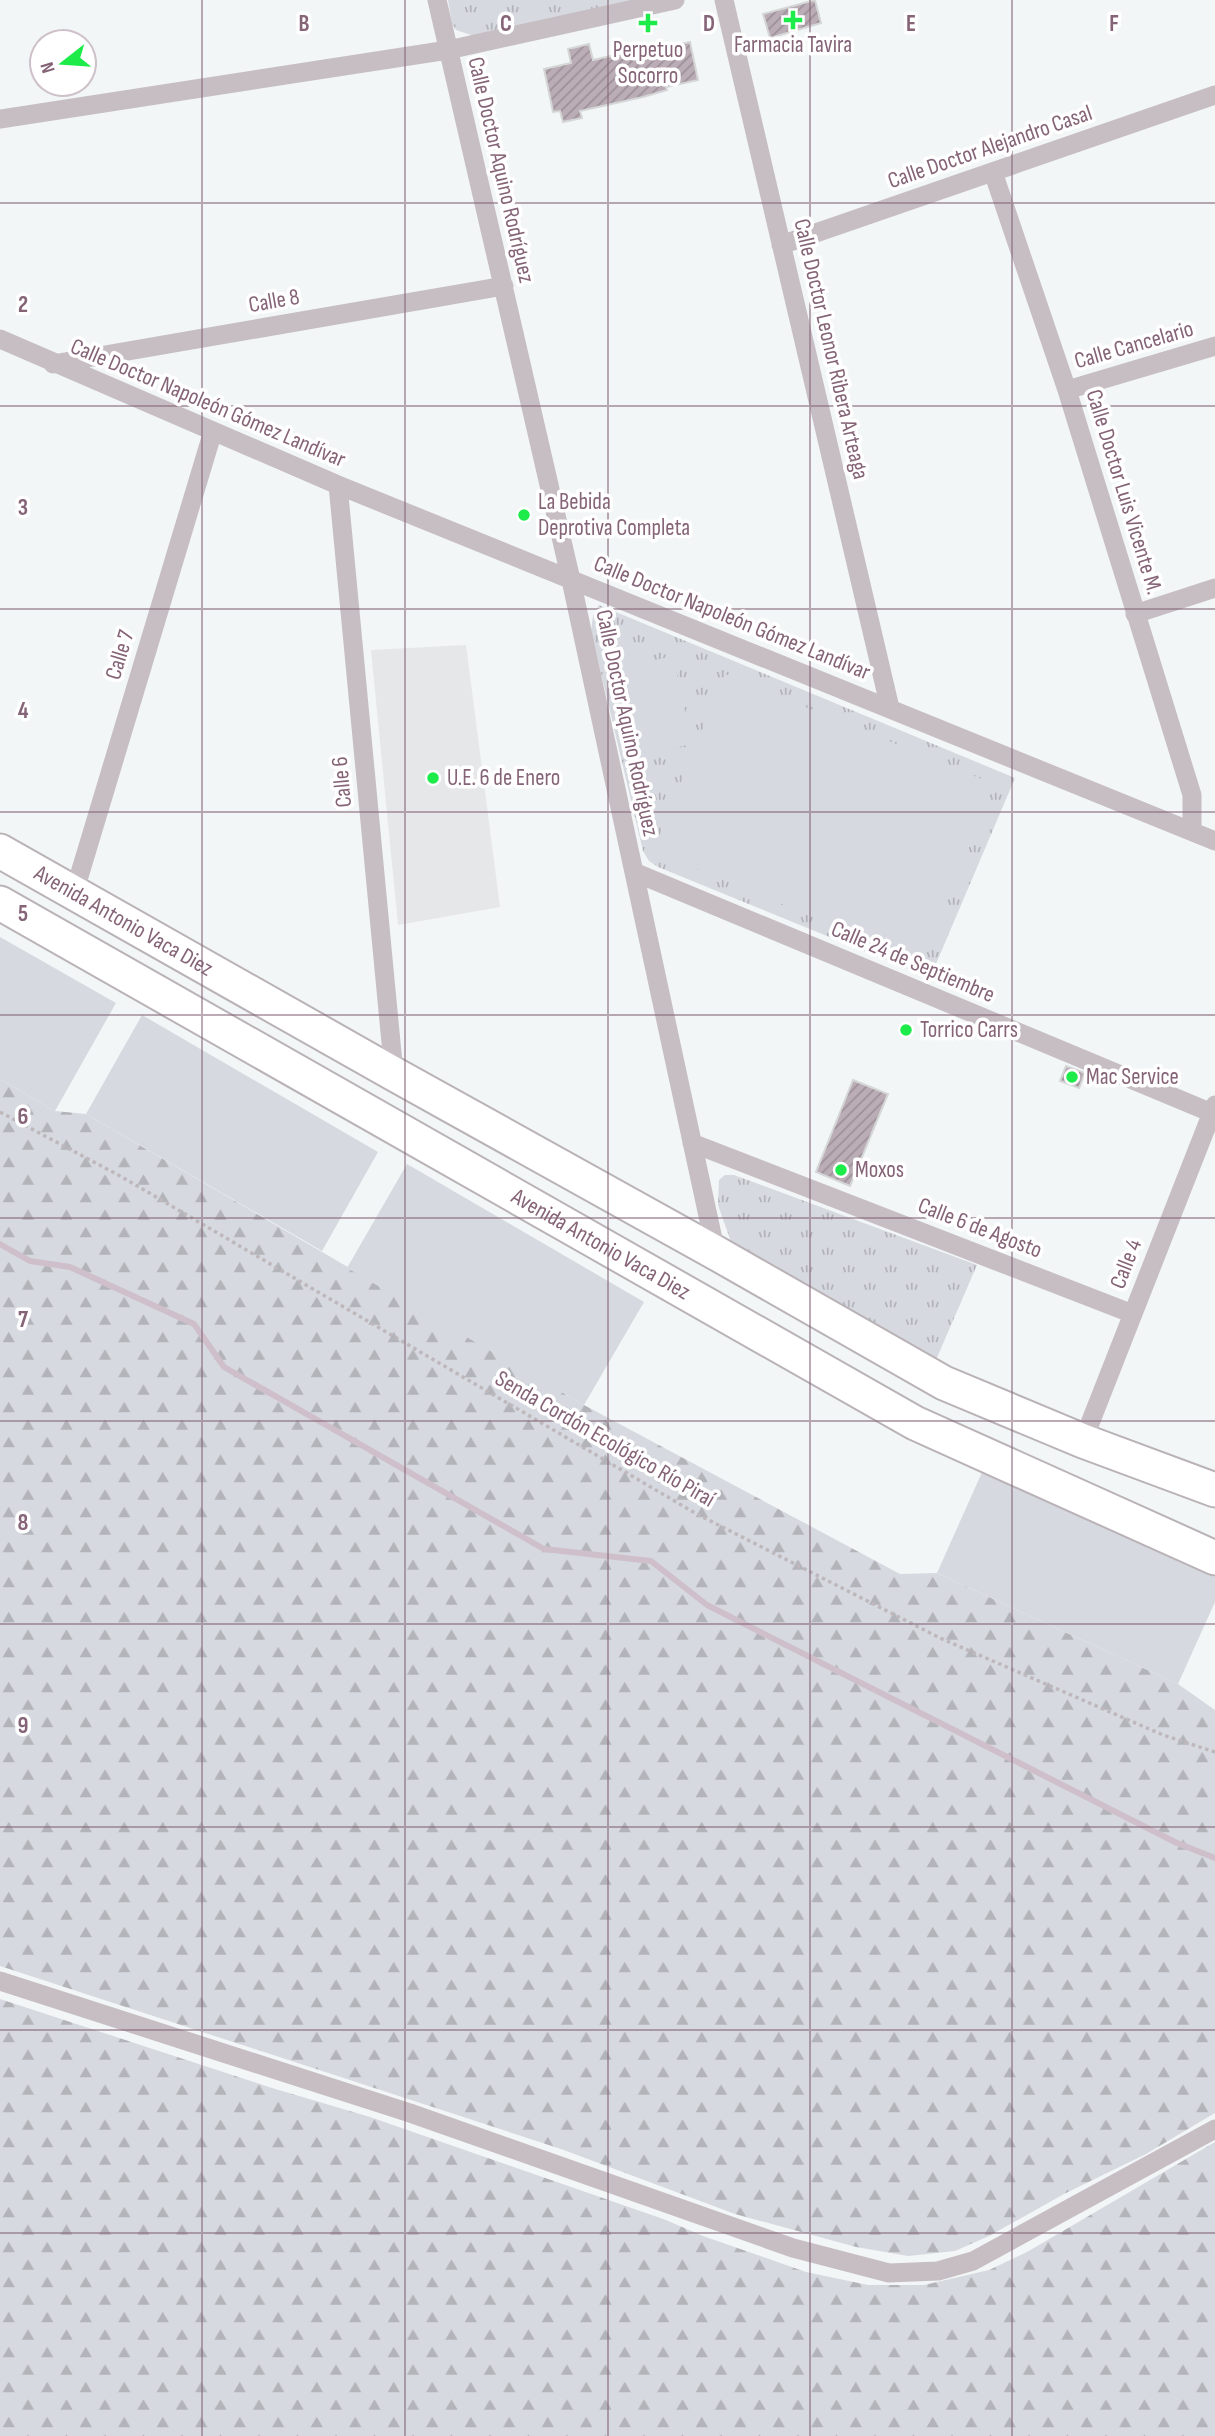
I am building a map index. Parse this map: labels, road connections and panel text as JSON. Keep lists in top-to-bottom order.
{
  "streets": {
    "highway": ["Avenida Antonio Vaca Diez"],
    "street": [
      "Calle Doctor Alejandro Casal",
      "Calle Doctor Aquino Rodríguez",
      "Calle 8",
      "Calle Cancelario",
      "Calle Doctor Leonor Ribera Arteaga",
      "Calle Doctor Napoleón Gómez Landívar",
      "Calle Doctor Luis Vicente M.",
      "Calle 7",
      "Calle 6",
      "Calle 24 de Septiembre",
      "Calle 6 de Agosto",
      "Calle 4"
    ],
    "path": ["Senda Cordón Ecológico Río Piraí"]
  },
  "crossings": [
    ["Calle Doctor Alejandro Casal", "Calle Doctor Leonor Ribera Arteaga"],
    ["Calle Doctor Alejandro Casal", "Calle Doctor Luis Vicente M."],
    ["Calle Doctor Aquino Rodríguez", "Calle 8"],
    ["Calle Doctor Aquino Rodríguez", "Calle Doctor Napoleón Gómez Landívar"],
    ["Calle Doctor Aquino Rodríguez", "Avenida Antonio Vaca Diez"],
    ["Calle Doctor Aquino Rodríguez", "Calle 24 de Septiembre"],
    ["Calle Doctor Aquino Rodríguez", "Calle 6 de Agosto"],
    ["Calle 8", "Calle Doctor Napoleón Gómez Landívar"],
    ["Calle Cancelario", "Calle Doctor Luis Vicente M."],
    ["Calle Doctor Leonor Ribera Arteaga", "Calle Doctor Napoleón Gómez Landívar"],
    ["Calle Doctor Napoleón Gómez Landívar", "Calle Doctor Luis Vicente M."],
    ["Calle Doctor Napoleón Gómez Landívar", "Calle 7"],
    ["Calle Doctor Napoleón Gómez Landívar", "Calle 6"],
    ["Calle 7", "Avenida Antonio Vaca Diez"],
    ["Calle 6", "Avenida Antonio Vaca Diez"],
    ["Avenida Antonio Vaca Diez", "Calle 4"],
    ["Calle 24 de Septiembre", "Calle 4"],
    ["Calle 6 de Agosto", "Calle 4"]
  ],
  "places": {
    "health": ["Farmacia Tavira", "Perpetuo Socorro"],
    "other": [
      "La Bebida Deprotiva Completa",
      "U.E. 6 de Enero",
      "Torrico Carrs",
      "Mac Service",
      "Moxos"
    ]
  },
  "north": "left",
  "grid": {
    "columns": [
      "B",
      "C",
      "D",
      "E",
      "F"
    ],
    "rows": [
      "2",
      "3",
      "4",
      "5",
      "6",
      "7",
      "8",
      "9"
    ]
  }
}
